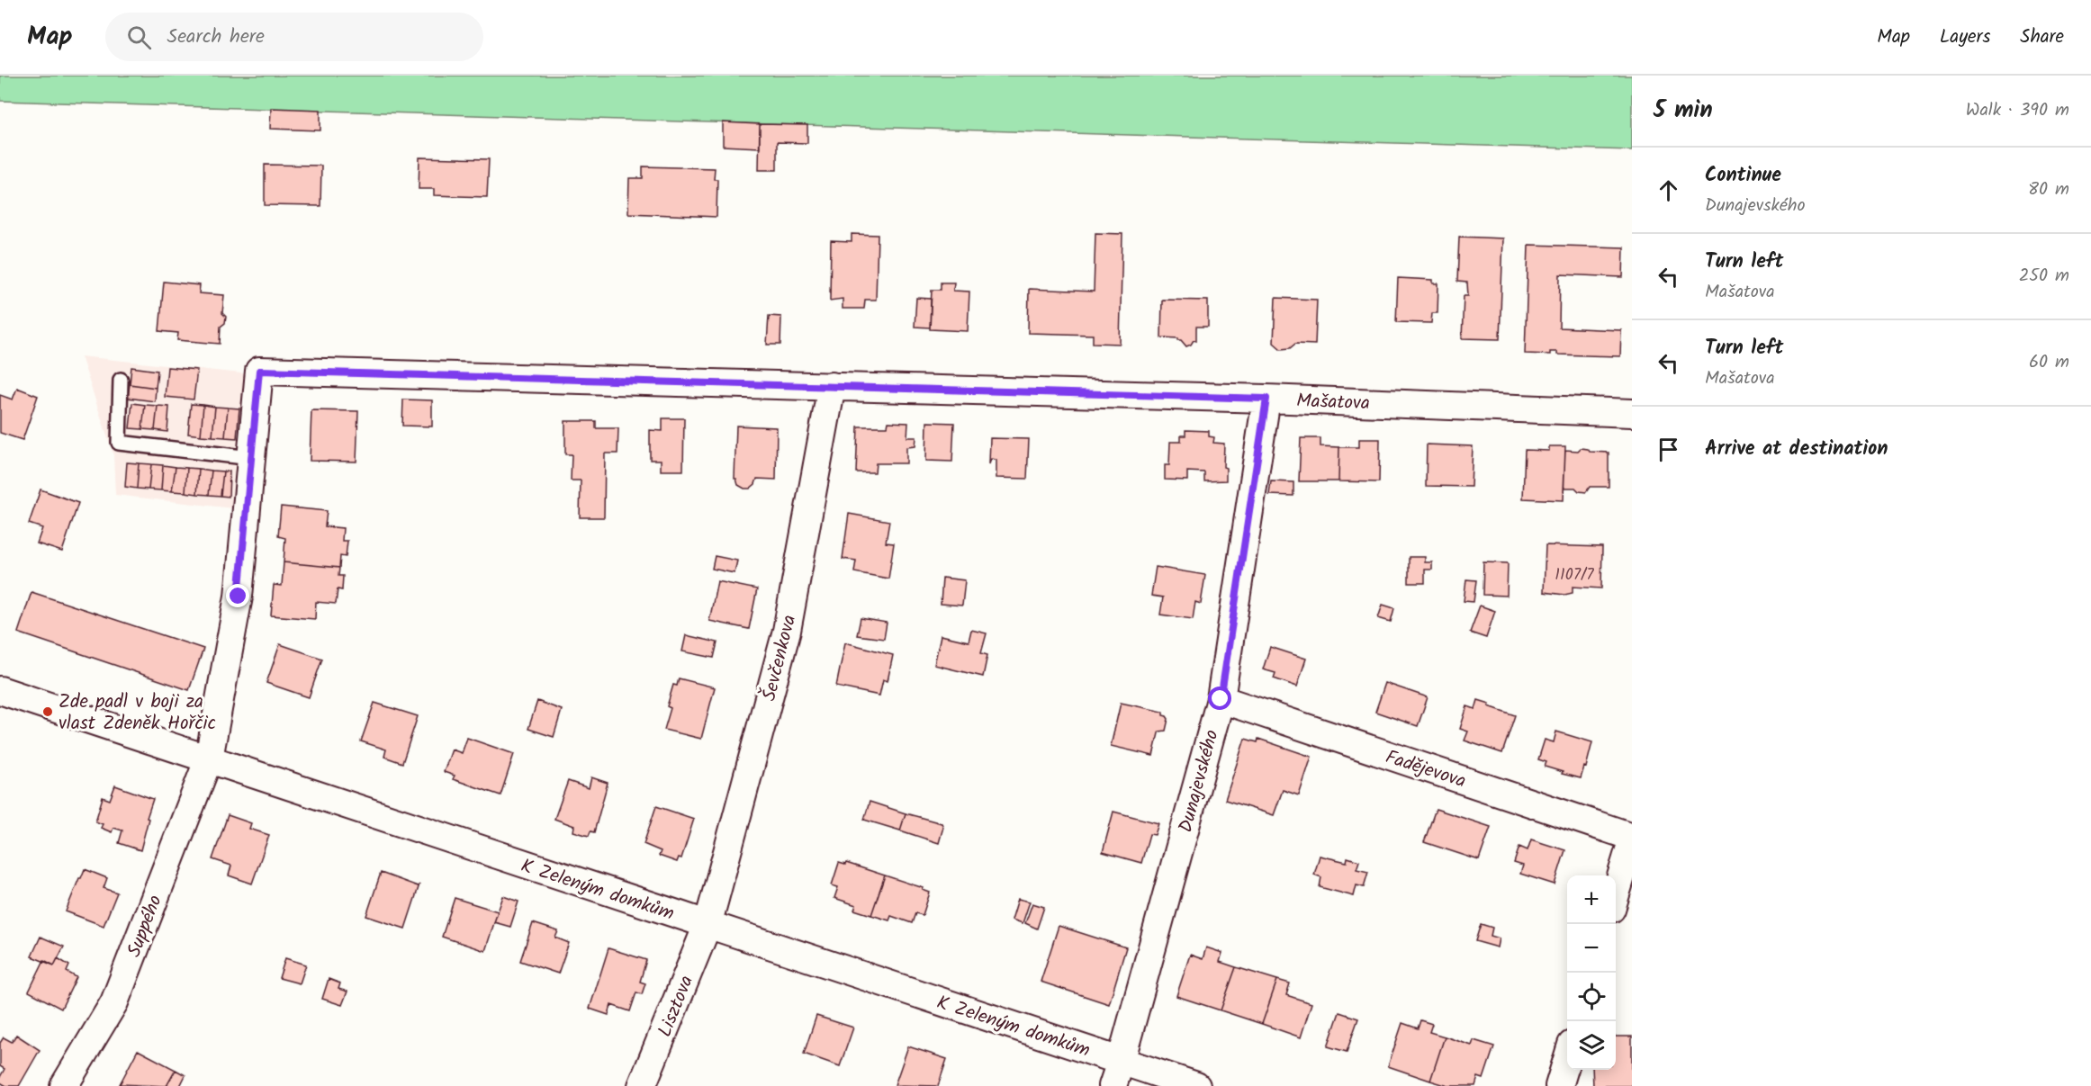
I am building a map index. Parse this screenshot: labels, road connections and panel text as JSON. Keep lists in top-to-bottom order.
{
  "streets": {
    "street": [
      "Mašatova",
      "Ševčenkova",
      "Fadějevova",
      "Dunajevského",
      "K Zeleným domkům",
      "Suppého",
      "Lisztova"
    ]
  },
  "crossings": [
    ["Mašatova", "Ševčenkova"],
    ["Mašatova", "Dunajevského"],
    ["Mašatova", "K Zeleným domkům"],
    ["Mašatova", "Suppého"],
    ["Ševčenkova", "K Zeleným domkům"],
    ["Ševčenkova", "Lisztova"],
    ["Fadějevova", "Dunajevského"],
    ["Dunajevského", "K Zeleným domkům"],
    ["K Zeleným domkům", "Suppého"],
    ["K Zeleným domkům", "Lisztova"]
  ],
  "places": ["Zde padl v boji za vlast Zdeněk Hořčic"],
  "house_numbers": ["1107/7"],
  "page": {
    "header": "Map",
    "search": "Search here",
    "nav": ["Map", "Layers", "Share"],
    "heading": ["5 min", "Walk · 390 m"],
    "list": [
      ["Continue", "Dunajevského", "80 m"],
      ["Turn left", "Mašatova", "250 m"],
      ["Turn left", "Mašatova", "60 m"],
      "Arrive at destination"
    ],
    "map_buttons": ["+", "−"]
  }
}
